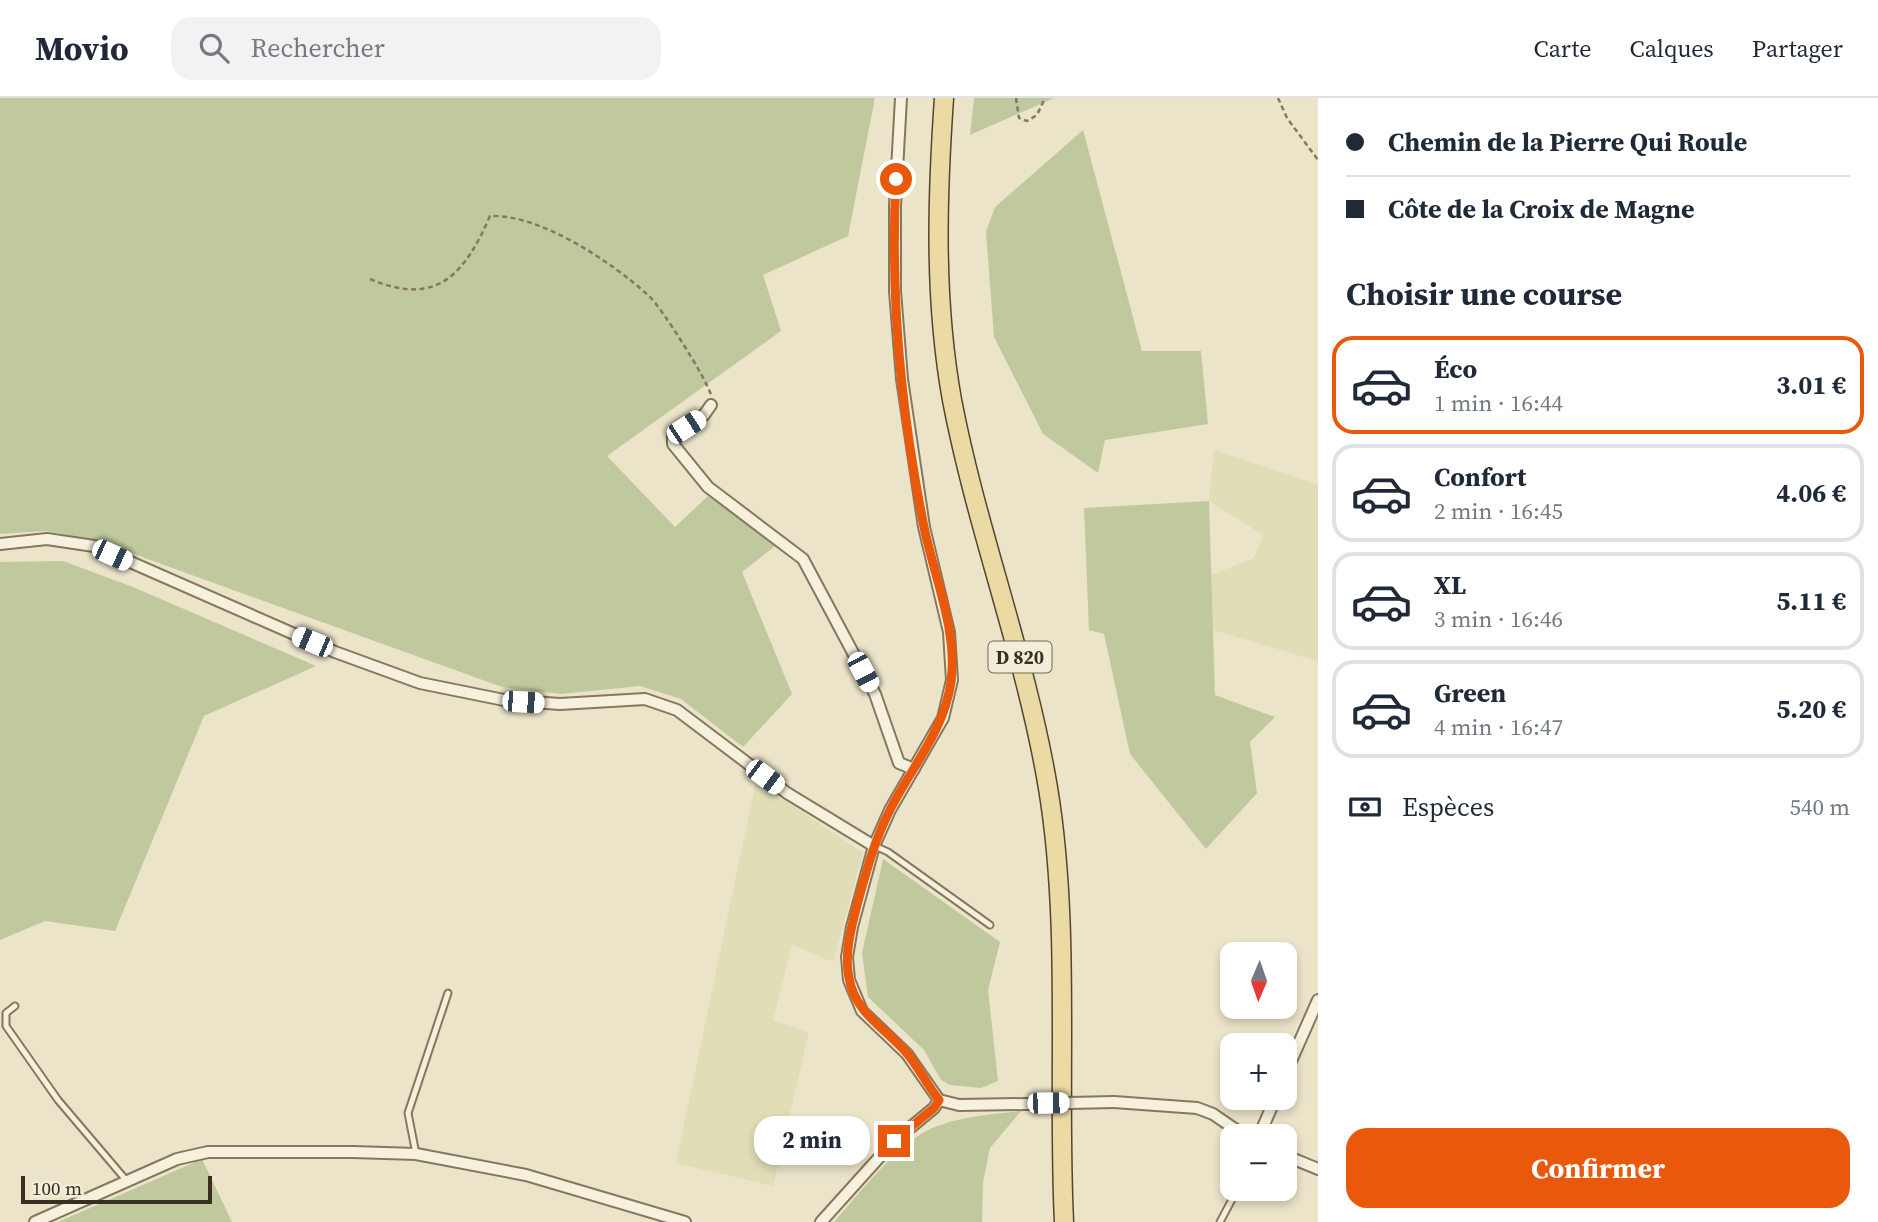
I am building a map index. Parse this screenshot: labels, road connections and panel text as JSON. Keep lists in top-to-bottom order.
{
  "streets": {
    "main road": ["D 820"]
  },
  "scale_bar": "100 m",
  "north": "bottom",
  "page": {
    "header": "Movio",
    "search": "Rechercher",
    "nav": ["Carte", "Calques", "Partager"],
    "banner": ["Chemin de la Pierre Qui Roule", "Côte de la Croix de Magne"],
    "heading": "Choisir une course",
    "list": [
      {
        "name": "Éco",
        "note": "1 min · 16:44",
        "value": "3.01 €"
      },
      {
        "name": "Confort",
        "note": "2 min · 16:45",
        "value": "4.06 €"
      },
      {
        "name": "XL",
        "note": "3 min · 16:46",
        "value": "5.11 €"
      },
      {
        "name": "Green",
        "note": "4 min · 16:47",
        "value": "5.20 €"
      }
    ],
    "pay": ["Espèces", "540 m"],
    "map_buttons": ["+", "−"],
    "buttons": "Confirmer",
    "bubble": "2 min",
    "scale": "100 m"
  }
}
